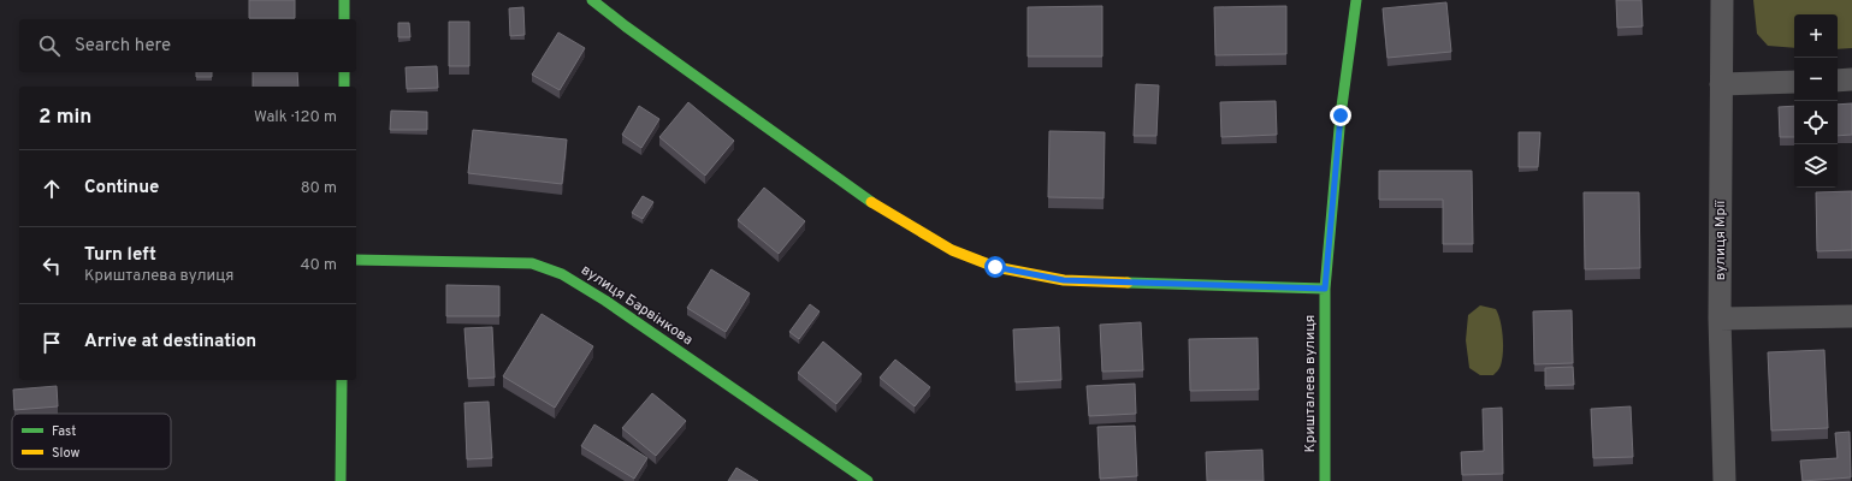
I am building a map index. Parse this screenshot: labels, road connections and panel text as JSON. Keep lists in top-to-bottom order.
{
  "streets": {
    "street": ["вулиця Мрії", "вулиця Барвінкова", "Кришталева вулиця"]
  },
  "legend": ["Fast", "Slow"],
  "page": {
    "map_buttons": ["+", "−"],
    "search": "Search here",
    "heading": ["2 min", "Walk · 120 m"],
    "list": [
      ["Continue", "80 m"],
      ["Turn left", "Кришталева вулиця", "40 m"],
      "Arrive at destination"
    ]
  }
}
